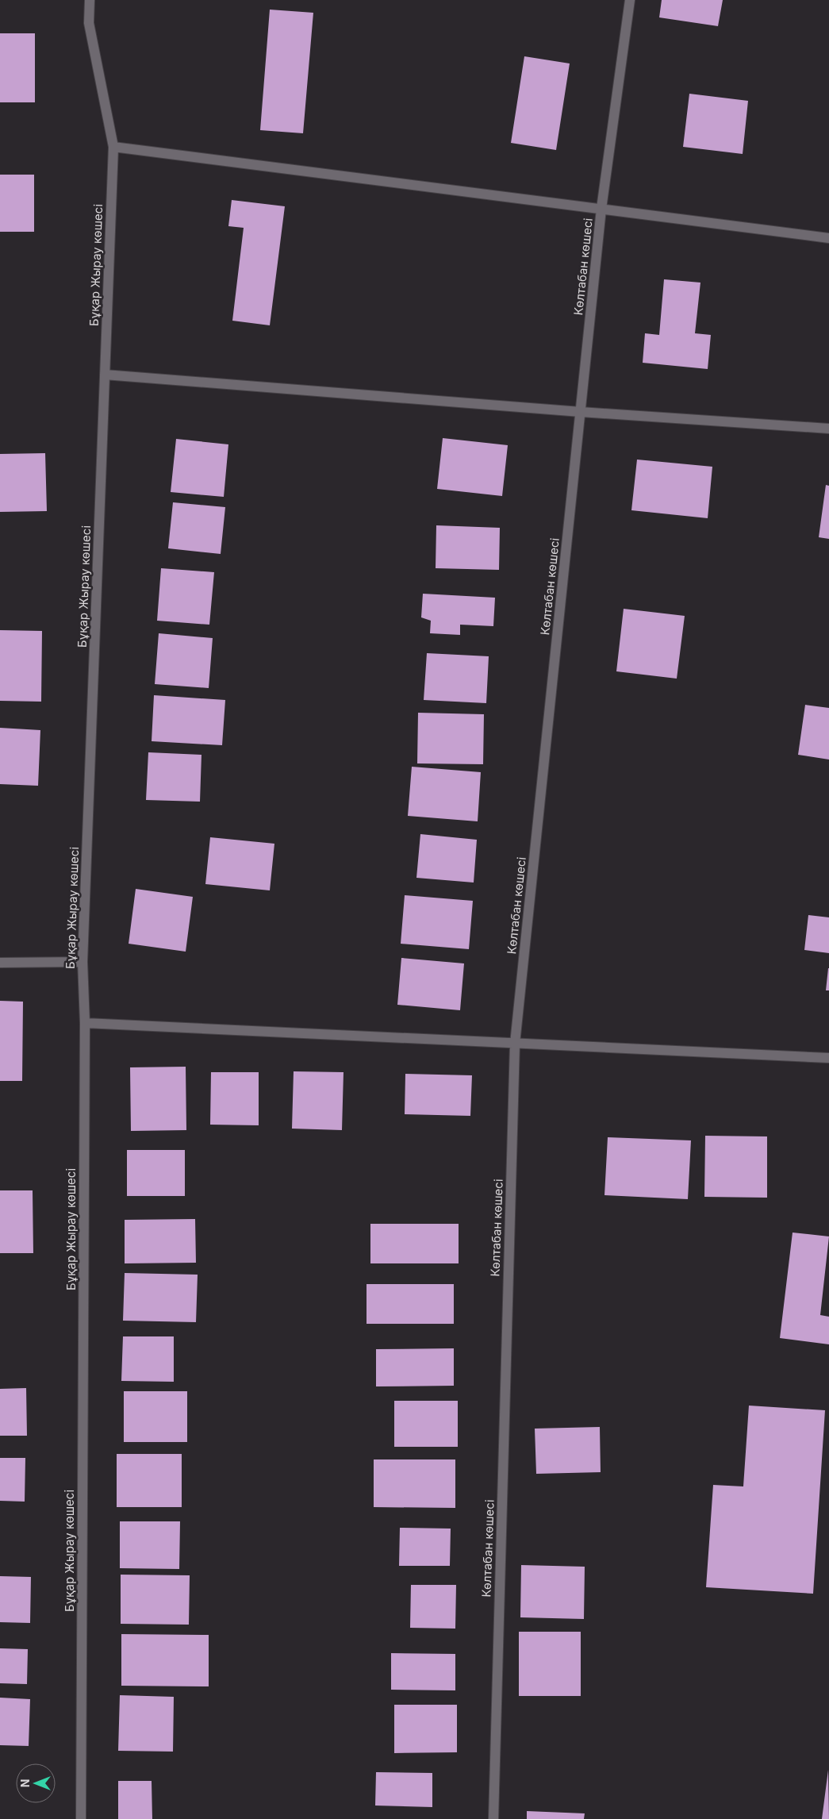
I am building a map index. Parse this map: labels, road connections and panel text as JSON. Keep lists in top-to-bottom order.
{
  "streets": {
    "street": ["Бұқар Жырау көшесі", "Көлтабан көшесі"]
  },
  "north": "left"
}
